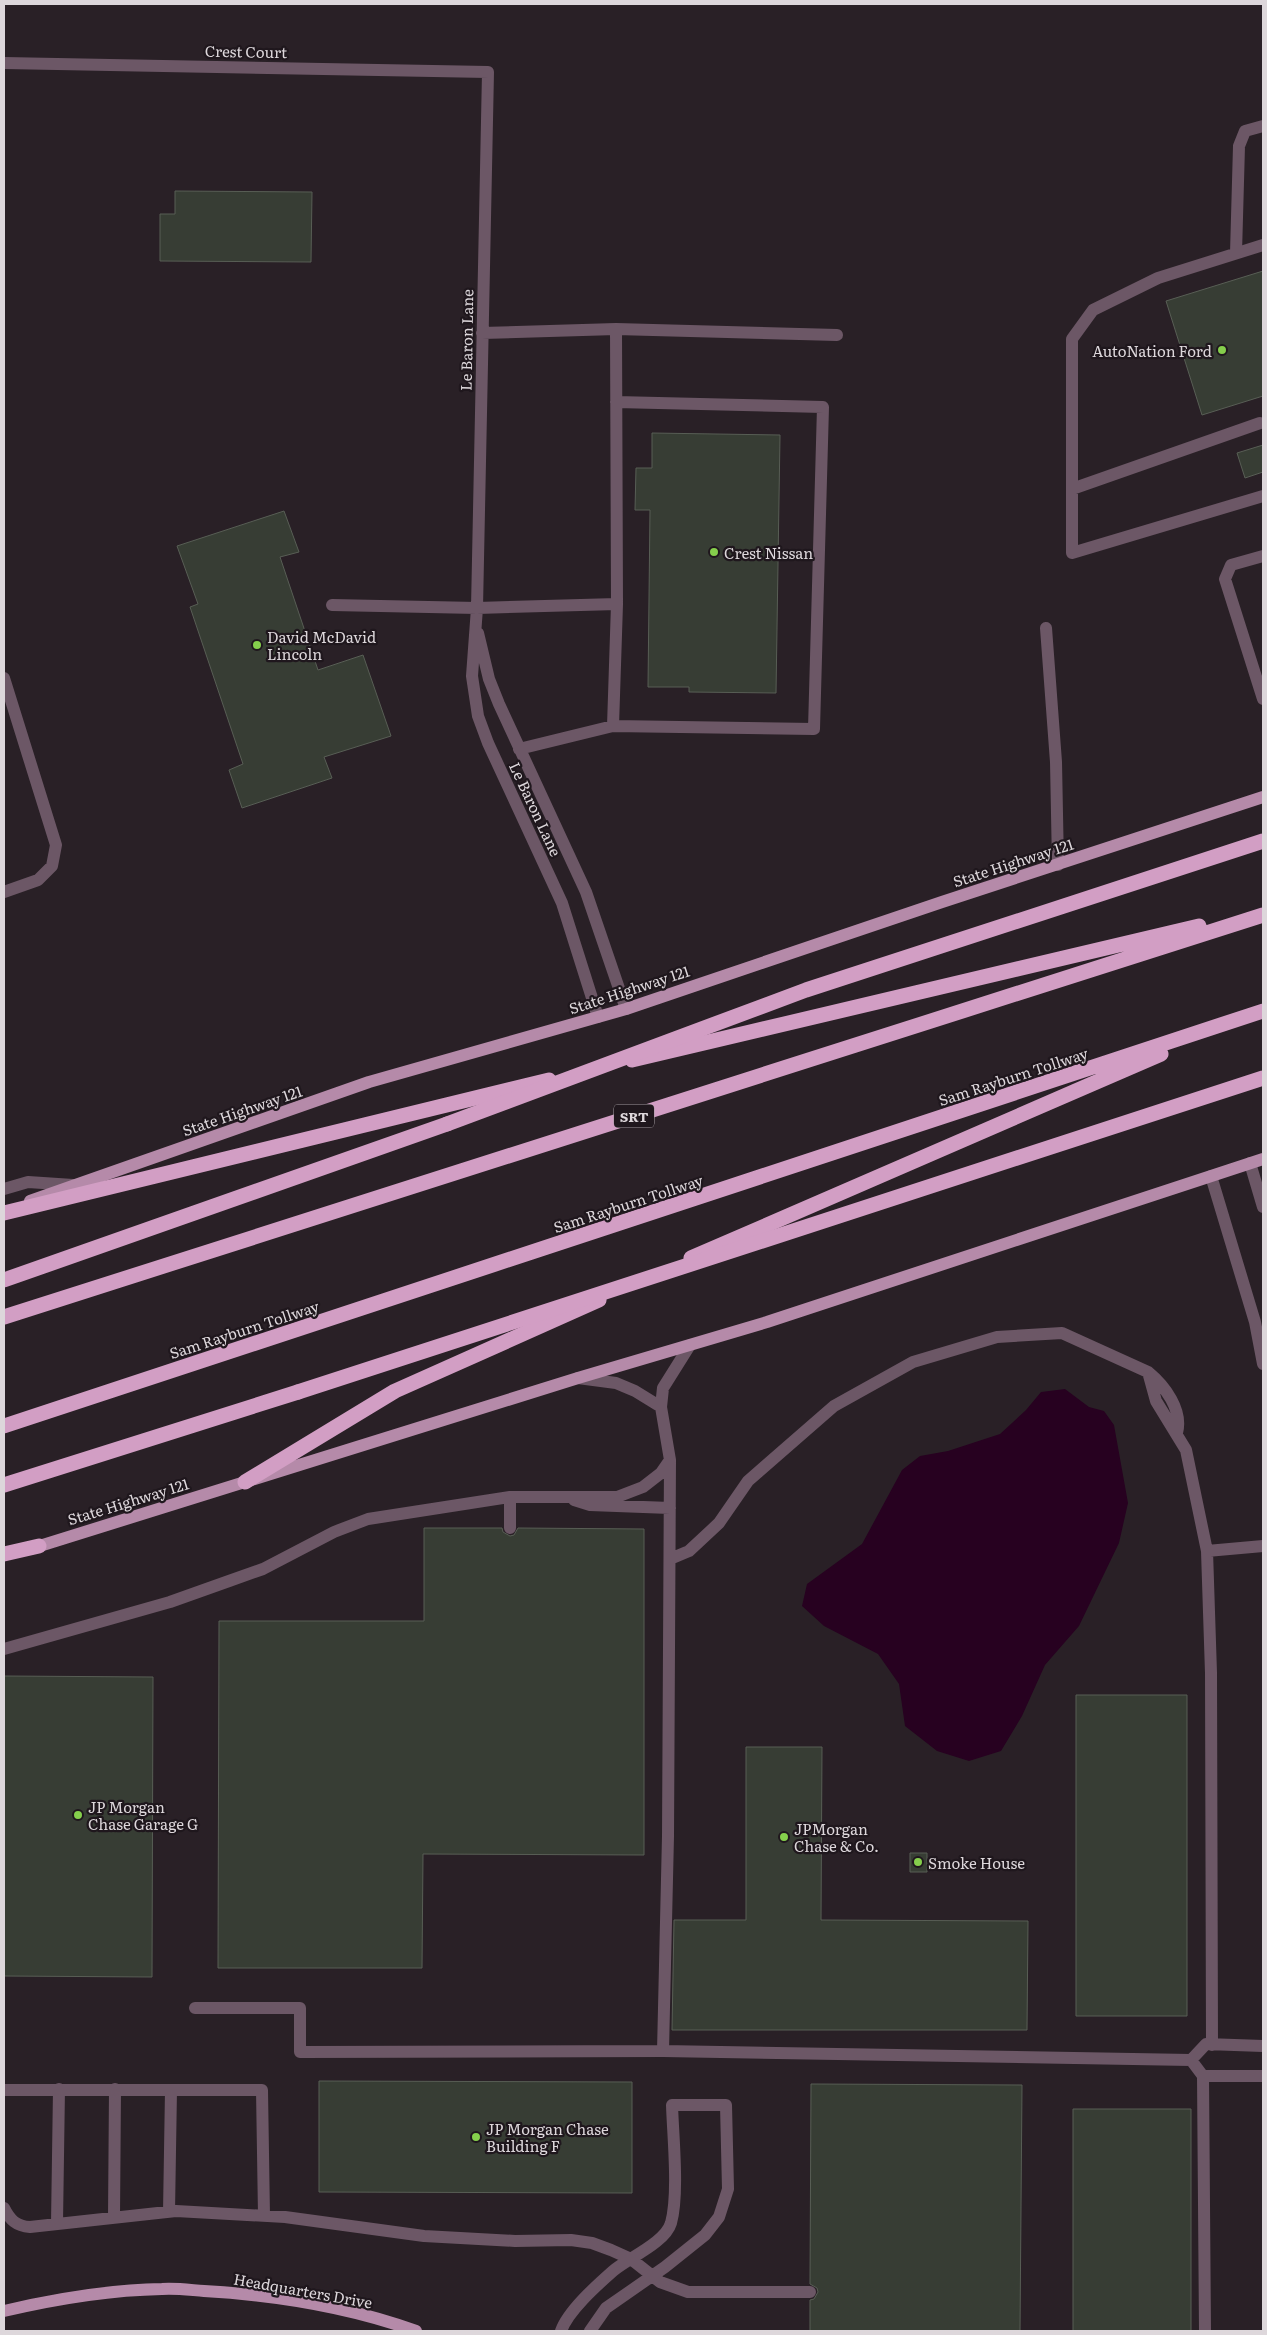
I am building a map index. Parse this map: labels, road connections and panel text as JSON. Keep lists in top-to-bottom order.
{
  "streets": {
    "highway": ["Sam Rayburn Tollway", "SRT"],
    "main road": ["State Highway 121", "Headquarters Drive"],
    "street": ["Crest Court", "Le Baron Lane"]
  },
  "crossings": [
    ["Crest Court", "Le Baron Lane"],
    ["Le Baron Lane", "State Highway 121"]
  ],
  "places": [
    "AutoNation Ford",
    "Crest Nissan",
    "David McDavid Lincoln",
    "JP Morgan Chase Garage G",
    "JPMorgan Chase & Co.",
    "Smoke House",
    "JP Morgan Chase Building F"
  ]
}
